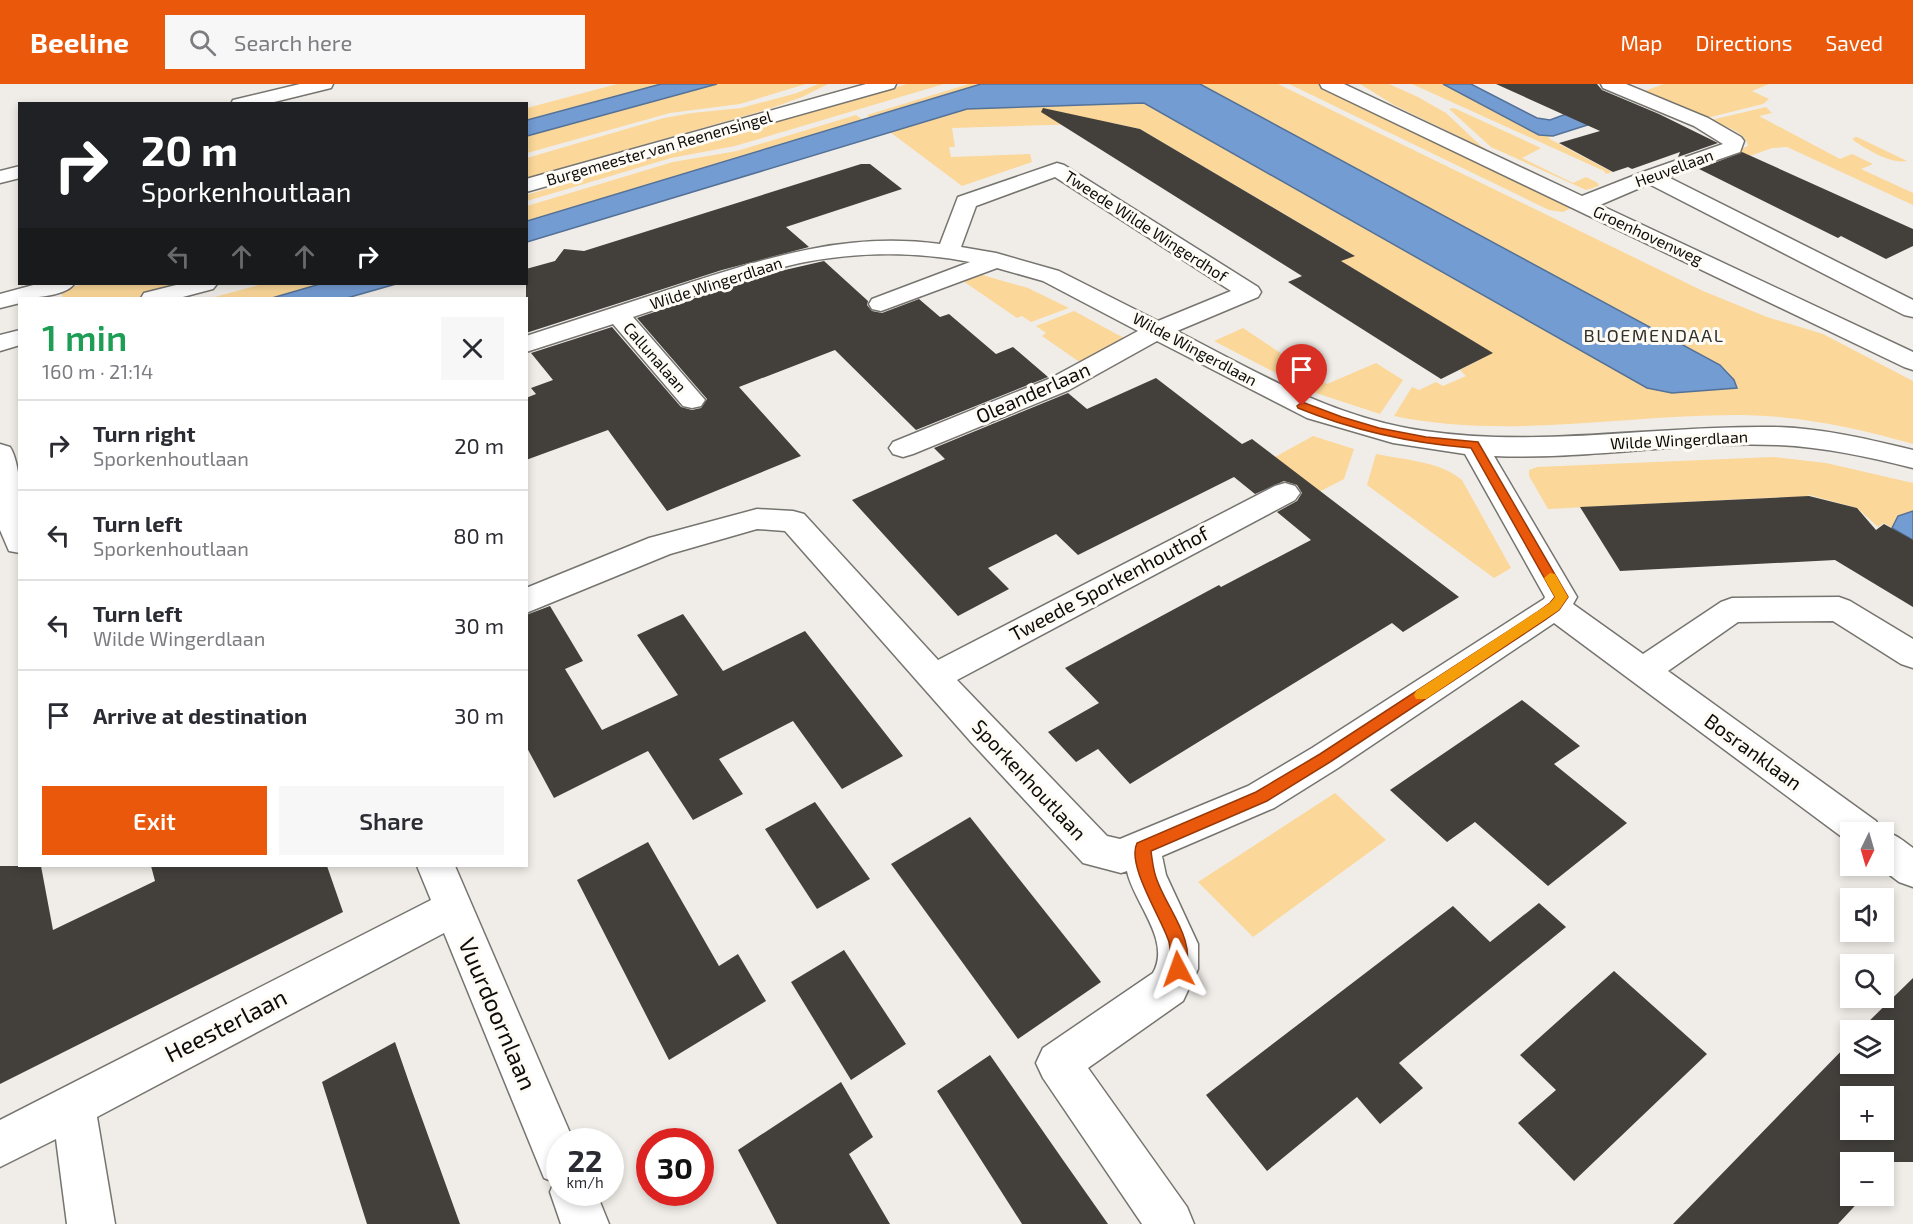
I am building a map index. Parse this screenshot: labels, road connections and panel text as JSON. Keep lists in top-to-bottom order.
{
  "streets": {
    "street": [
      "Burgemeester van Reenensingel",
      "Heuvellaan",
      "Tweede Wilde Wingerdhof",
      "Groenhovenweg",
      "Wilde Wingerdlaan",
      "Callunalaan",
      "Oleanderlaan",
      "Tweede Sporkenhouthof",
      "Bosranklaan",
      "Sporkenhoutlaan",
      "Vuurdoornlaan",
      "Heesterlaan"
    ]
  },
  "crossings": [
    ["Heuvellaan", "Groenhovenweg"],
    ["Tweede Wilde Wingerdhof", "Wilde Wingerdlaan"],
    ["Tweede Wilde Wingerdhof", "Oleanderlaan"],
    ["Wilde Wingerdlaan", "Callunalaan"],
    ["Wilde Wingerdlaan", "Oleanderlaan"],
    ["Tweede Sporkenhouthof", "Sporkenhoutlaan"],
    ["Bosranklaan", "Sporkenhoutlaan"],
    ["Vuurdoornlaan", "Heesterlaan"]
  ],
  "districts": ["BLOEMENDAAL"],
  "north": "bottom",
  "page": {
    "header": "Beeline",
    "search": "Search here",
    "nav": ["Map", "Directions", "Saved"],
    "turn": ["20 m", "Sporkenhoutlaan"],
    "heading": ["1 min", "160 m · 21:14"],
    "list": [
      {
        "name": "Turn right",
        "note": "Sporkenhoutlaan",
        "value": "20 m"
      },
      {
        "name": "Turn left",
        "note": "Sporkenhoutlaan",
        "value": "80 m"
      },
      {
        "name": "Turn left",
        "note": "Wilde Wingerdlaan",
        "value": "30 m"
      },
      {
        "name": "Arrive at destination",
        "value": "30 m"
      }
    ],
    "buttons": ["Exit", "Share"],
    "map_buttons": ["+", "−"],
    "speed": "22 km/h",
    "limit": "30"
  }
}
